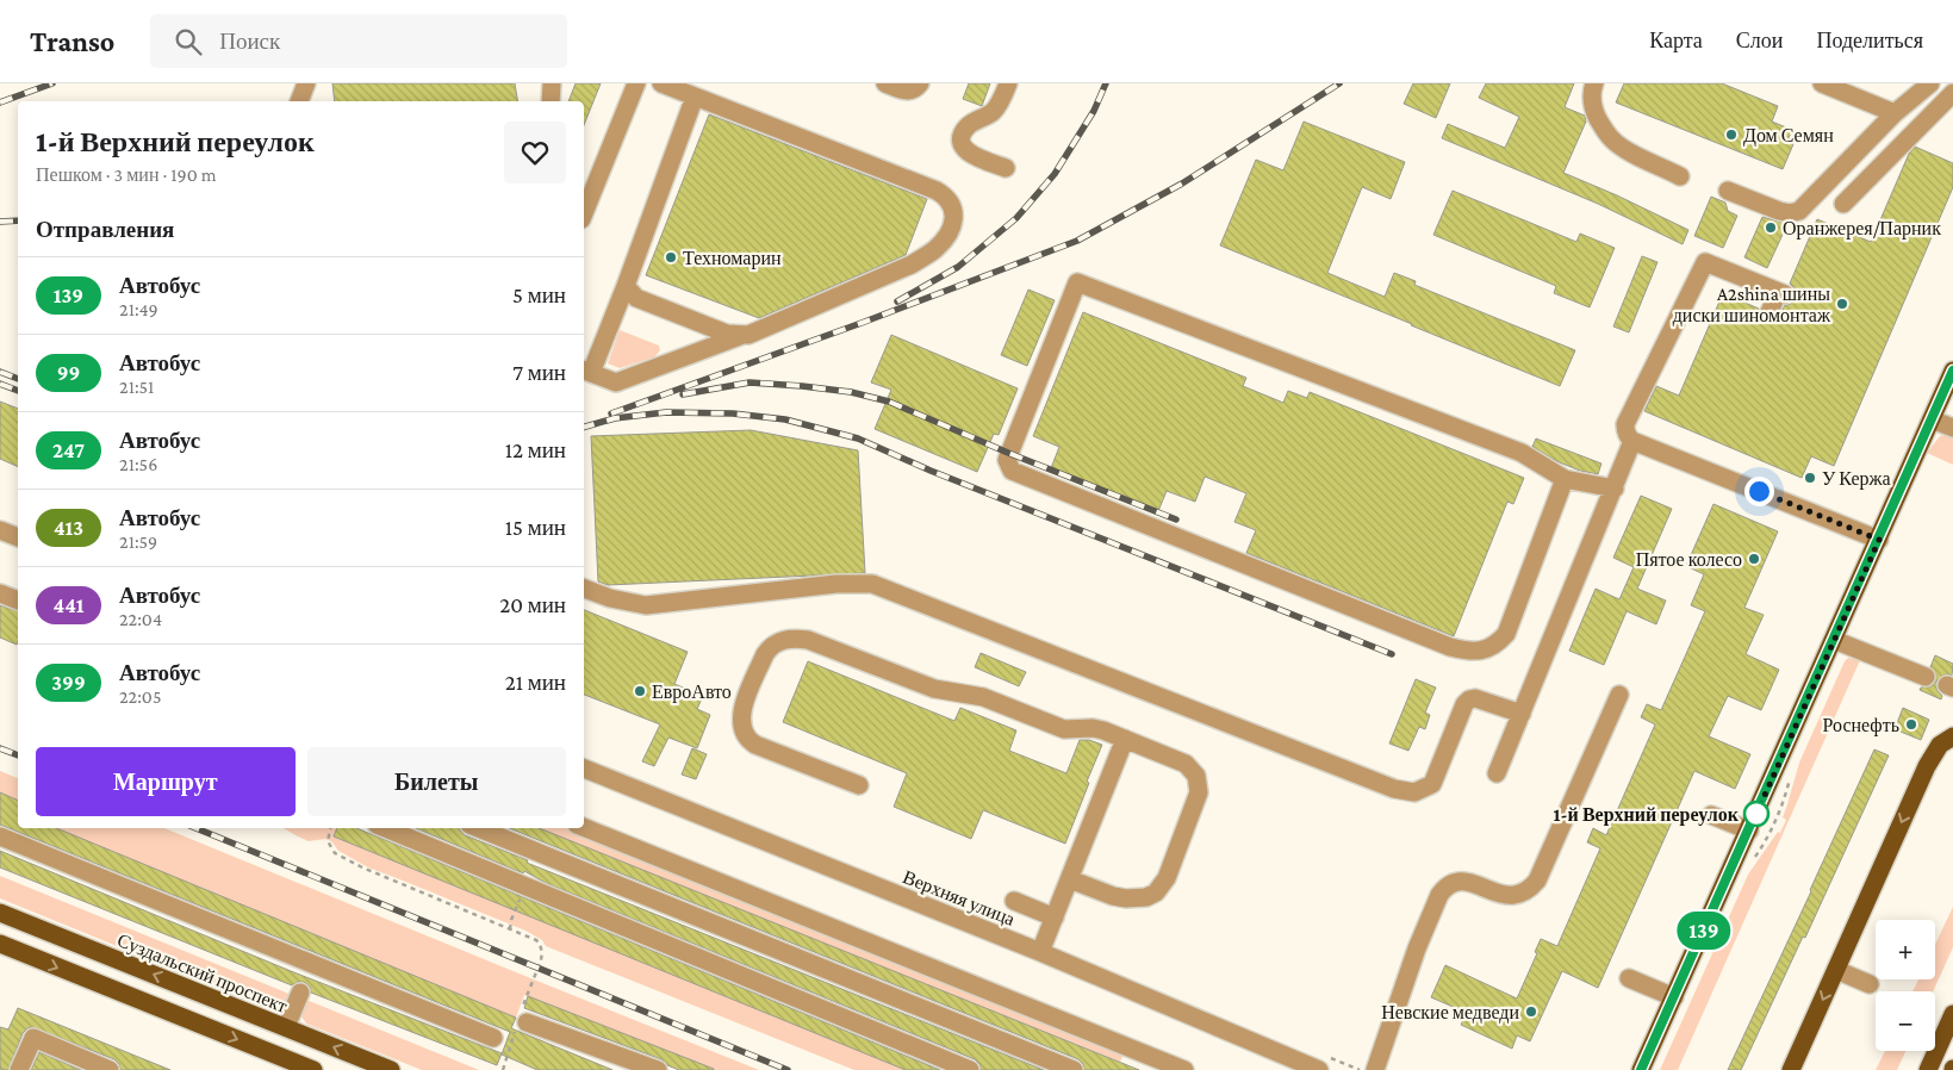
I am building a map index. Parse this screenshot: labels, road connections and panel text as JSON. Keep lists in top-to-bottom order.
{
  "streets": {
    "main road": ["Суздальский проспект"],
    "street": ["Верхняя улица"]
  },
  "places": [
    "Дом Семян",
    "Оранжерея/Парник",
    "Техномарин",
    "A2shina шины диски шиномонтаж",
    "У Кержа",
    "Пятое колесо",
    "ЕвроАвто",
    "Роснефть",
    "1-й Верхний переулок",
    "Невские медведи"
  ],
  "lines": ["bus line 139"],
  "page": {
    "header": "Transo",
    "search": "Поиск",
    "nav": ["Карта", "Слои", "Поделиться"],
    "on_map": "139",
    "heading": [
      ["1-й Верхний переулок", "Пешком · 3 мин · 190 m"],
      "Отправления"
    ],
    "list": [
      {
        "mark": "139",
        "name": "Автобус",
        "note": "21:49",
        "value": "5 мин"
      },
      {
        "mark": "99",
        "name": "Автобус",
        "note": "21:51",
        "value": "7 мин"
      },
      {
        "mark": "247",
        "name": "Автобус",
        "note": "21:56",
        "value": "12 мин"
      },
      {
        "mark": "413",
        "name": "Автобус",
        "note": "21:59",
        "value": "15 мин"
      },
      {
        "mark": "441",
        "name": "Автобус",
        "note": "22:04",
        "value": "20 мин"
      },
      {
        "mark": "399",
        "name": "Автобус",
        "note": "22:05",
        "value": "21 мин"
      }
    ],
    "buttons": ["Маршрут", "Билеты"],
    "map_buttons": ["+", "−"]
  }
}
